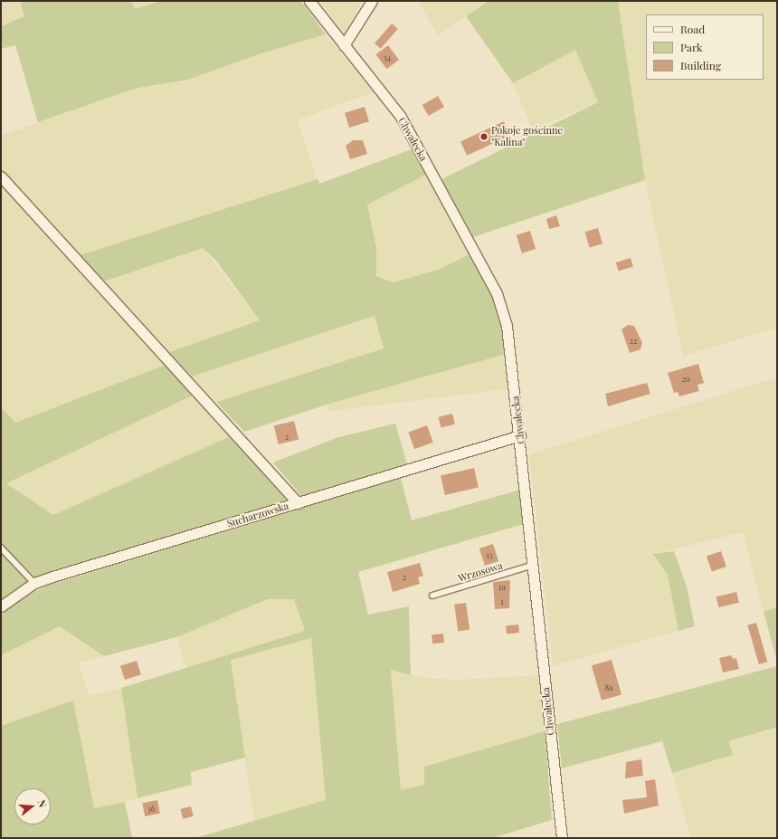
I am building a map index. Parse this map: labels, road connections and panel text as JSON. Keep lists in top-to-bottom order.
{
  "streets": {
    "street": ["Chwałecka", "Sucharzowska"],
    "lane": ["Wrzosowa"]
  },
  "crossings": [
    ["Chwałecka", "Sucharzowska"],
    ["Chwałecka", "Wrzosowa"]
  ],
  "places": ["Pokoje gościnne \"Kalina\""],
  "house_numbers": [
    "34",
    "22",
    "20",
    "2",
    "13",
    "2",
    "1a",
    "1",
    "8a",
    "36"
  ],
  "legend": ["Road", "Park", "Building"],
  "north": "right"
}
